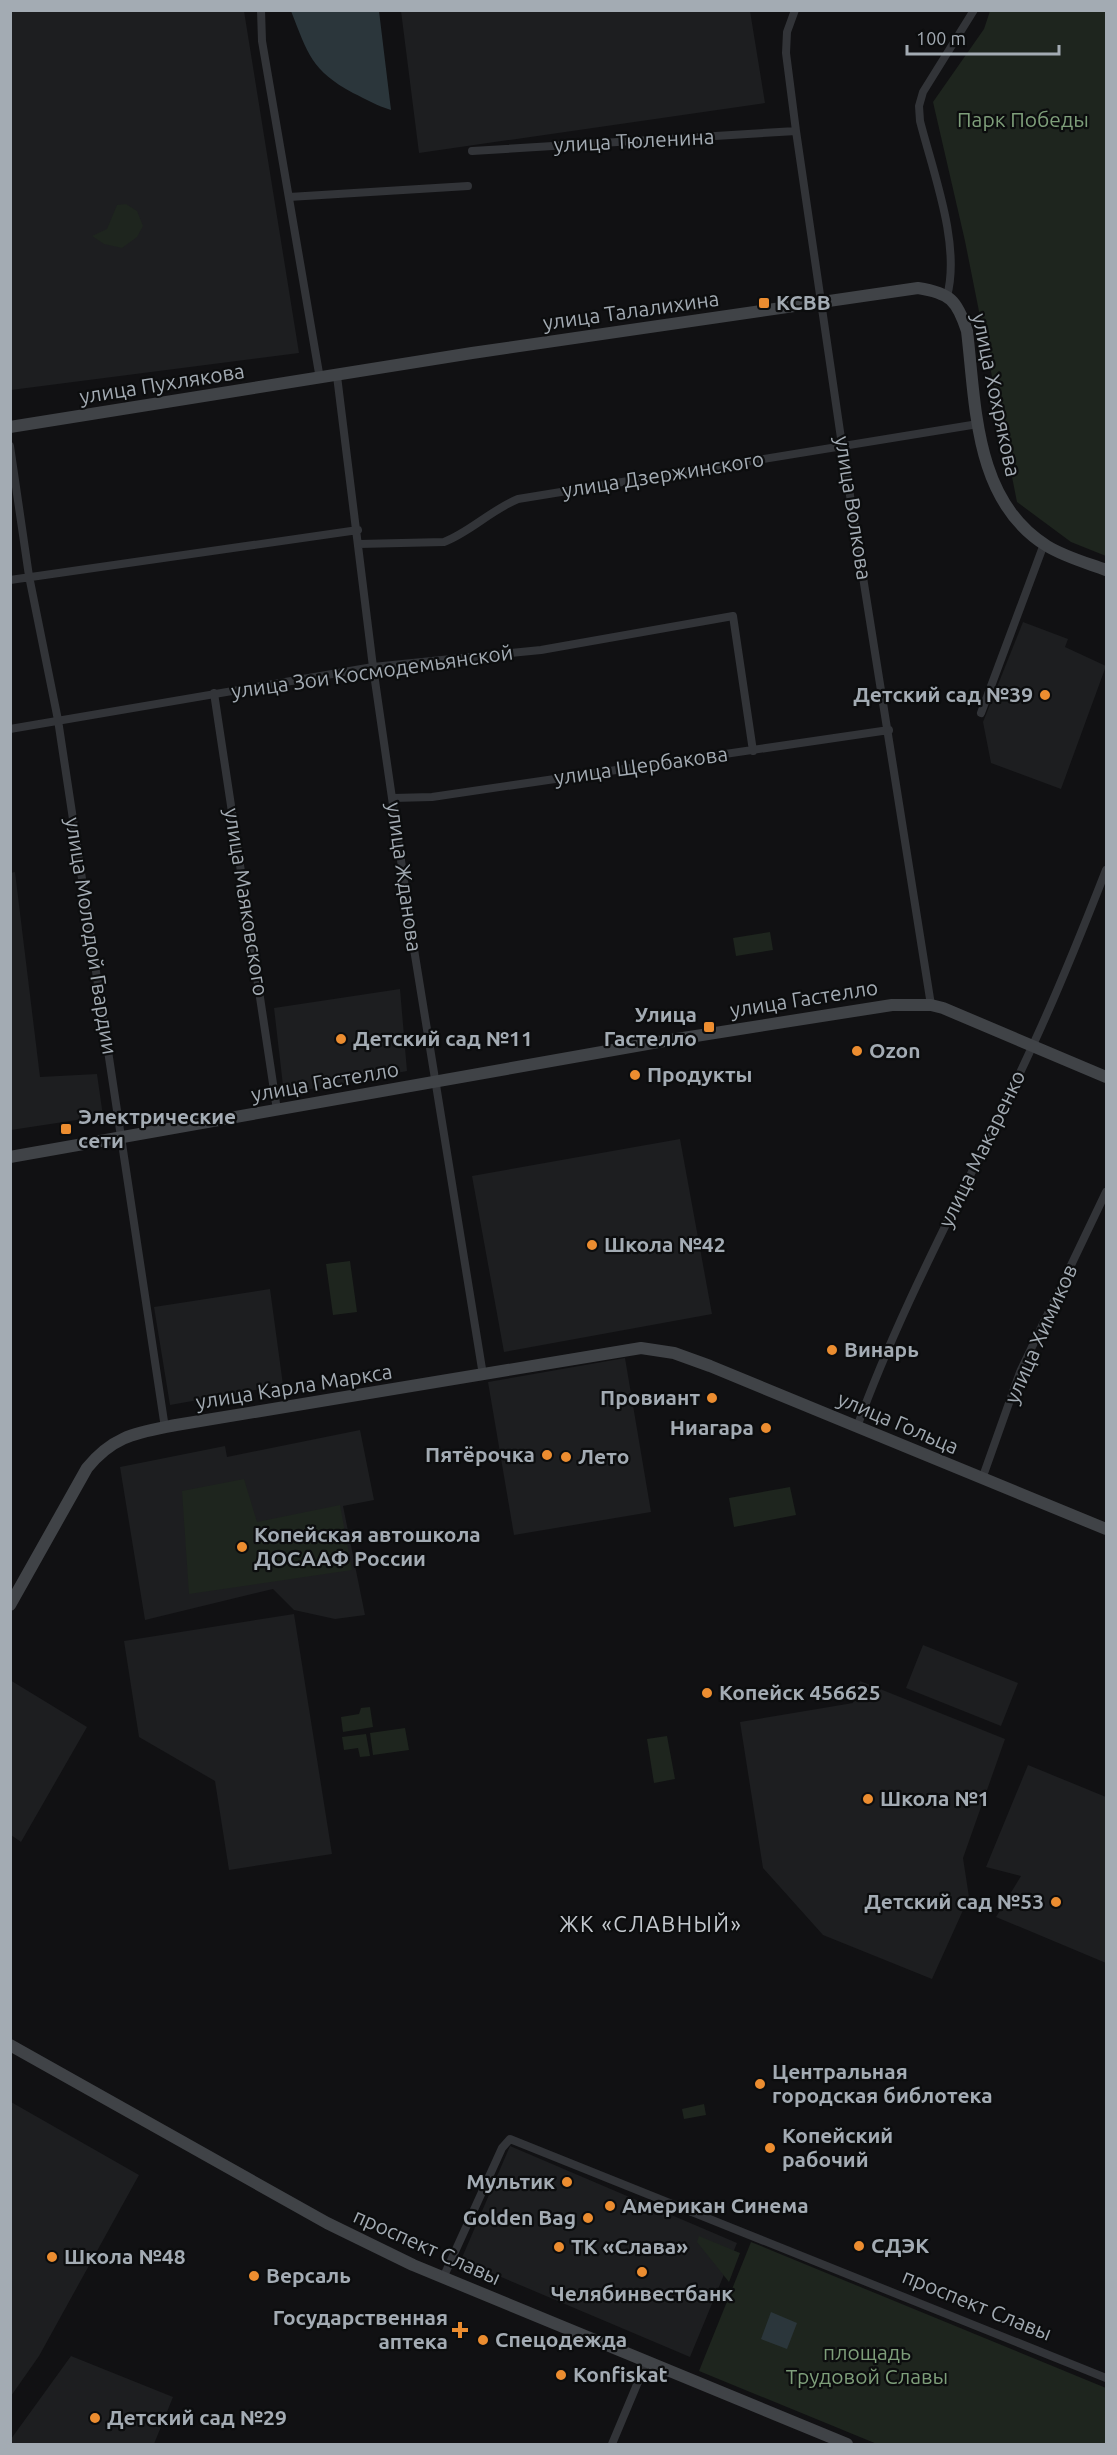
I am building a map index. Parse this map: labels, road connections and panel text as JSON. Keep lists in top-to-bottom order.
{
  "streets": {
    "street": [
      "улица Тюленина",
      "улица Талалихина",
      "улица Пухлякова",
      "улица Хохрякова",
      "улица Дзержинского",
      "улица Волкова",
      "улица Зои Космодемьянской",
      "улица Щербакова",
      "улица Жданова",
      "улица Маяковского",
      "улица Молодой Гвардии",
      "улица Гастелло",
      "улица Макаренко",
      "улица Химиков",
      "улица Карла Маркса",
      "улица Гольца",
      "проспект Славы"
    ]
  },
  "crossings": [
    ["улица Тюленина", "улица Волкова"],
    ["улица Талалихина", "улица Пухлякова"],
    ["улица Талалихина", "улица Хохрякова"],
    ["улица Талалихина", "улица Волкова"],
    ["улица Талалихина", "улица Жданова"],
    ["улица Хохрякова", "улица Дзержинского"],
    ["улица Дзержинского", "улица Волкова"],
    ["улица Дзержинского", "улица Жданова"],
    ["улица Волкова", "улица Щербакова"],
    ["улица Волкова", "улица Гастелло"],
    ["улица Зои Космодемьянской", "улица Щербакова"],
    ["улица Зои Космодемьянской", "улица Жданова"],
    ["улица Зои Космодемьянской", "улица Маяковского"],
    ["улица Зои Космодемьянской", "улица Молодой Гвардии"],
    ["улица Щербакова", "улица Жданова"],
    ["улица Жданова", "улица Гастелло"],
    ["улица Жданова", "улица Карла Маркса"],
    ["улица Маяковского", "улица Гастелло"],
    ["улица Молодой Гвардии", "улица Гастелло"],
    ["улица Молодой Гвардии", "улица Карла Маркса"],
    ["улица Макаренко", "улица Гольца"],
    ["улица Химиков", "улица Гольца"],
    ["улица Карла Маркса", "улица Гольца"]
  ],
  "districts": ["ЖК «СЛАВНЫЙ»"],
  "parks": ["Парк Победы", "площадь Трудовой Славы"],
  "places": {
    "transit": ["КСВВ", "Улица Гастелло", "Электрические сети"],
    "other": [
      "Детский сад №39",
      "Детский сад №11",
      "Ozon",
      "Продукты",
      "Школа №42",
      "Винарь",
      "Провиант",
      "Ниагара",
      "Пятёрочка",
      "Лето",
      "Копейская автошкола ДОСААФ России",
      "Копейск 456625",
      "Школа №1",
      "Детский сад №53",
      "Центральная городская библотека",
      "Копейский рабочий",
      "Мультик",
      "Американ Синема",
      "Golden Bag",
      "СДЭК",
      "ТК «Слава»",
      "Школа №48",
      "Челябинвестбанк",
      "Версаль",
      "Спецодежда",
      "Konfiskat",
      "Детский сад №29"
    ],
    "health": ["Государственная аптека"]
  },
  "scale_bar": "100 m"
}
